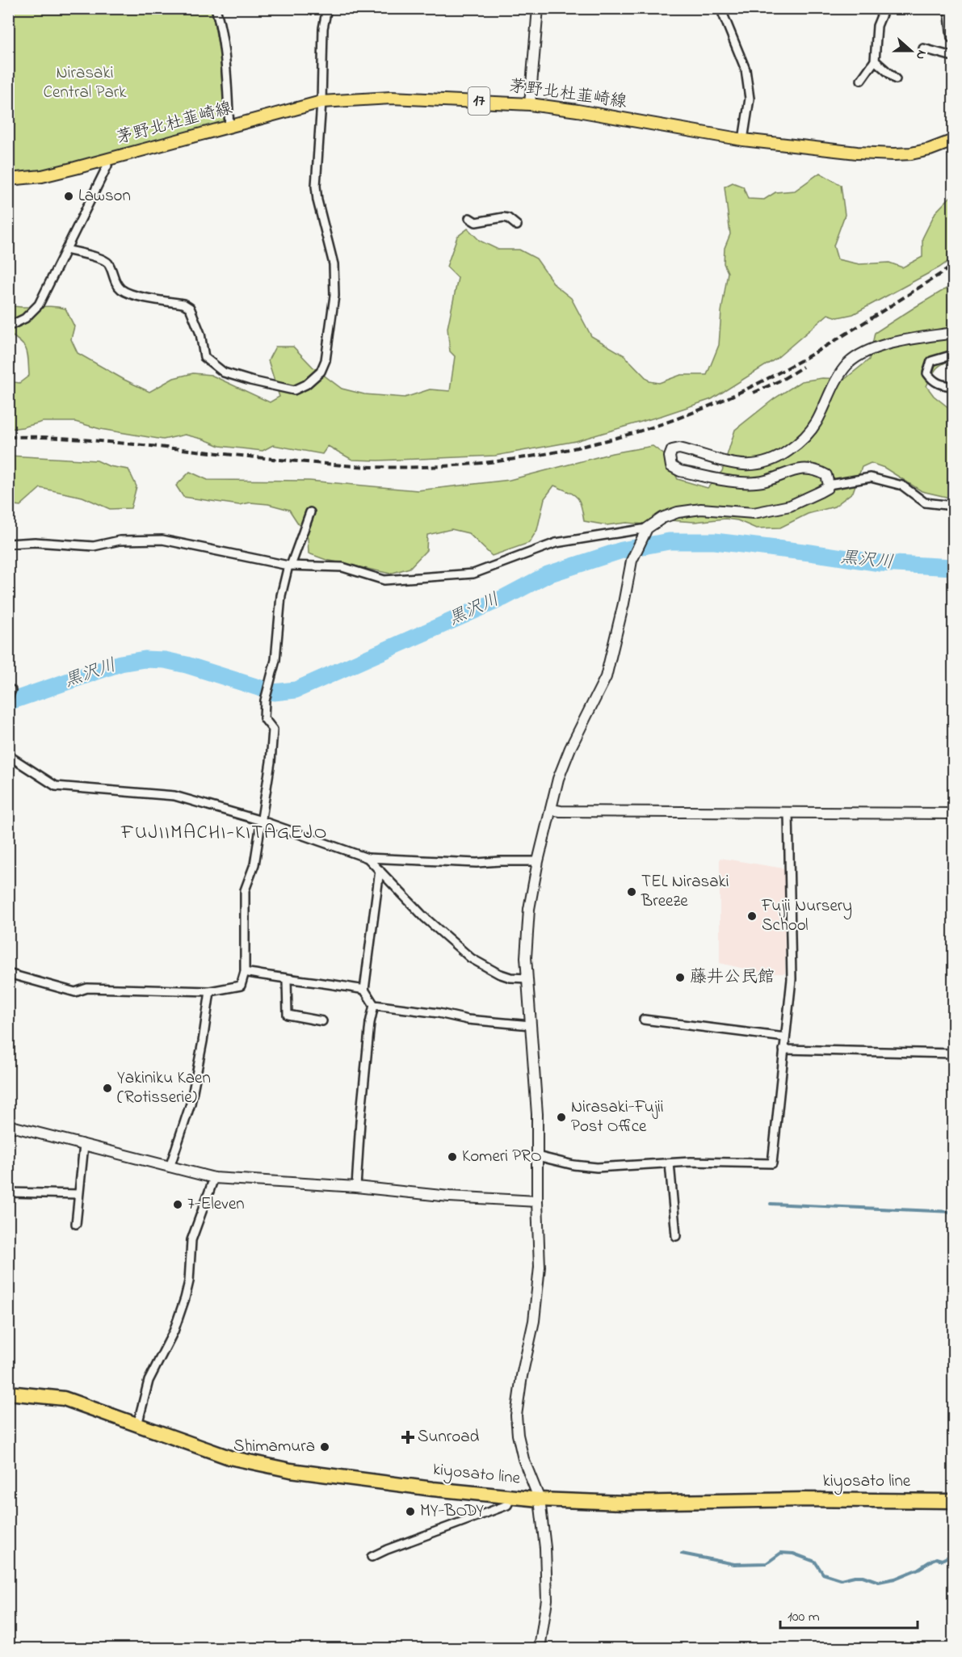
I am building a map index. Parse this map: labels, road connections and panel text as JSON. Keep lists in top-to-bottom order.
{
  "streets": {
    "highway": ["kiyosato line"],
    "main road": ["茅野北杜韮崎線", "17"]
  },
  "districts": ["FUJIIMACHI-KITAGEJO"],
  "water": ["黒沢川"],
  "parks": ["Nirasaki Central Park"],
  "places": {
    "other": [
      "Lawson",
      "TEL Nirasaki Breeze",
      "Fujii Nursery School",
      "藤井公民館",
      "Yakiniku Kaen (Rotisserie)",
      "Nirasaki-Fujii Post Office",
      "Komeri PRO",
      "7-Eleven",
      "Shimamura",
      "MY-BODY"
    ],
    "health": ["Sunroad"]
  },
  "scale_bar": "100 m",
  "north": "right"
}
